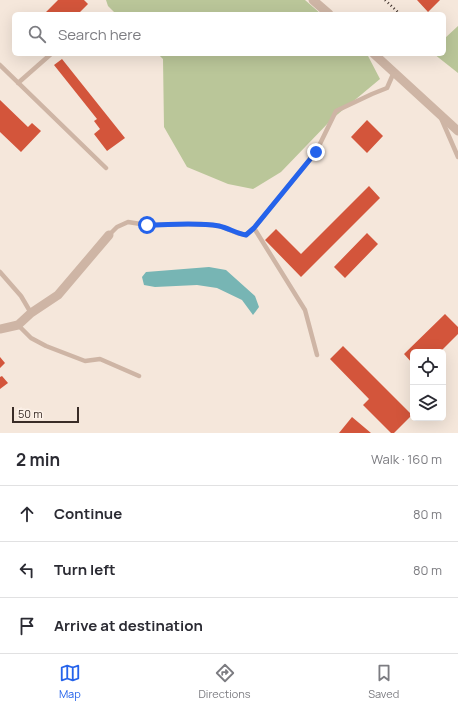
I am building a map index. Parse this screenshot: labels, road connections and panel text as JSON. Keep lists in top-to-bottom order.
{
  "scale_bar": "50 m",
  "page": {
    "search": "Search here",
    "scale": "50 m",
    "heading": ["2 min", "Walk · 160 m"],
    "list": [
      ["Continue", "80 m"],
      ["Turn left", "80 m"],
      "Arrive at destination"
    ],
    "nav": ["Map", "Directions", "Saved"]
  }
}
